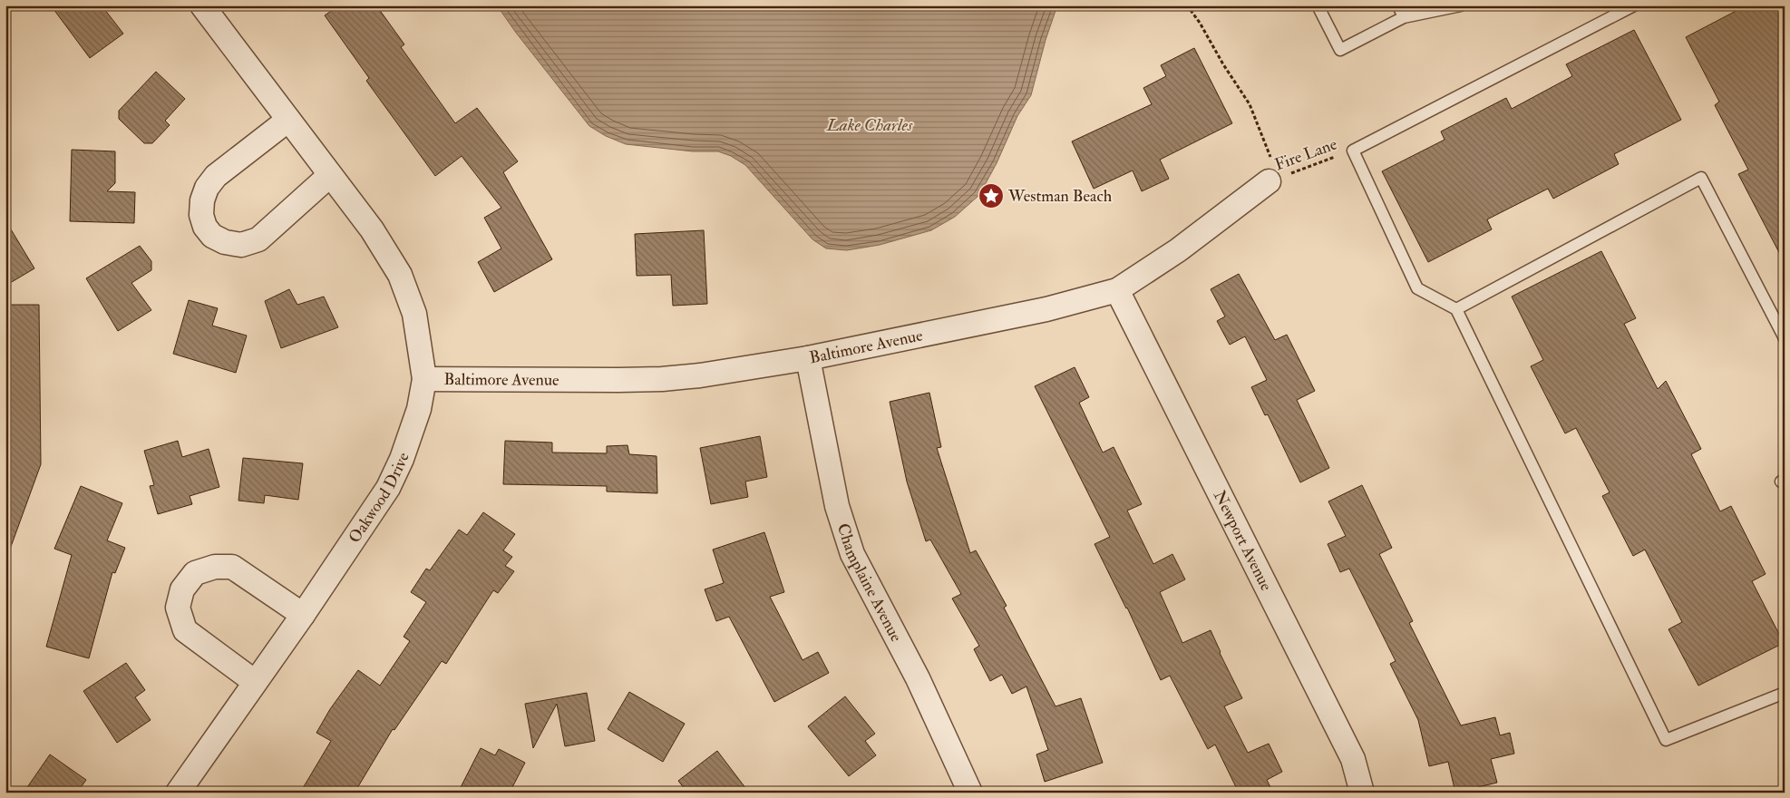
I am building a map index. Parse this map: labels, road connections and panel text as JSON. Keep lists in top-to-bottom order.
{
  "streets": {
    "street": [
      "Baltimore Avenue",
      "Oakwood Drive",
      "Newport Avenue",
      "Champlaine Avenue"
    ],
    "path": ["Fire Lane"]
  },
  "crossings": [
    ["Fire Lane", "Baltimore Avenue"],
    ["Baltimore Avenue", "Oakwood Drive"],
    ["Baltimore Avenue", "Newport Avenue"],
    ["Baltimore Avenue", "Champlaine Avenue"]
  ],
  "water": ["Lake Charles"],
  "places": {
    "place": ["Westman Beach"]
  }
}
